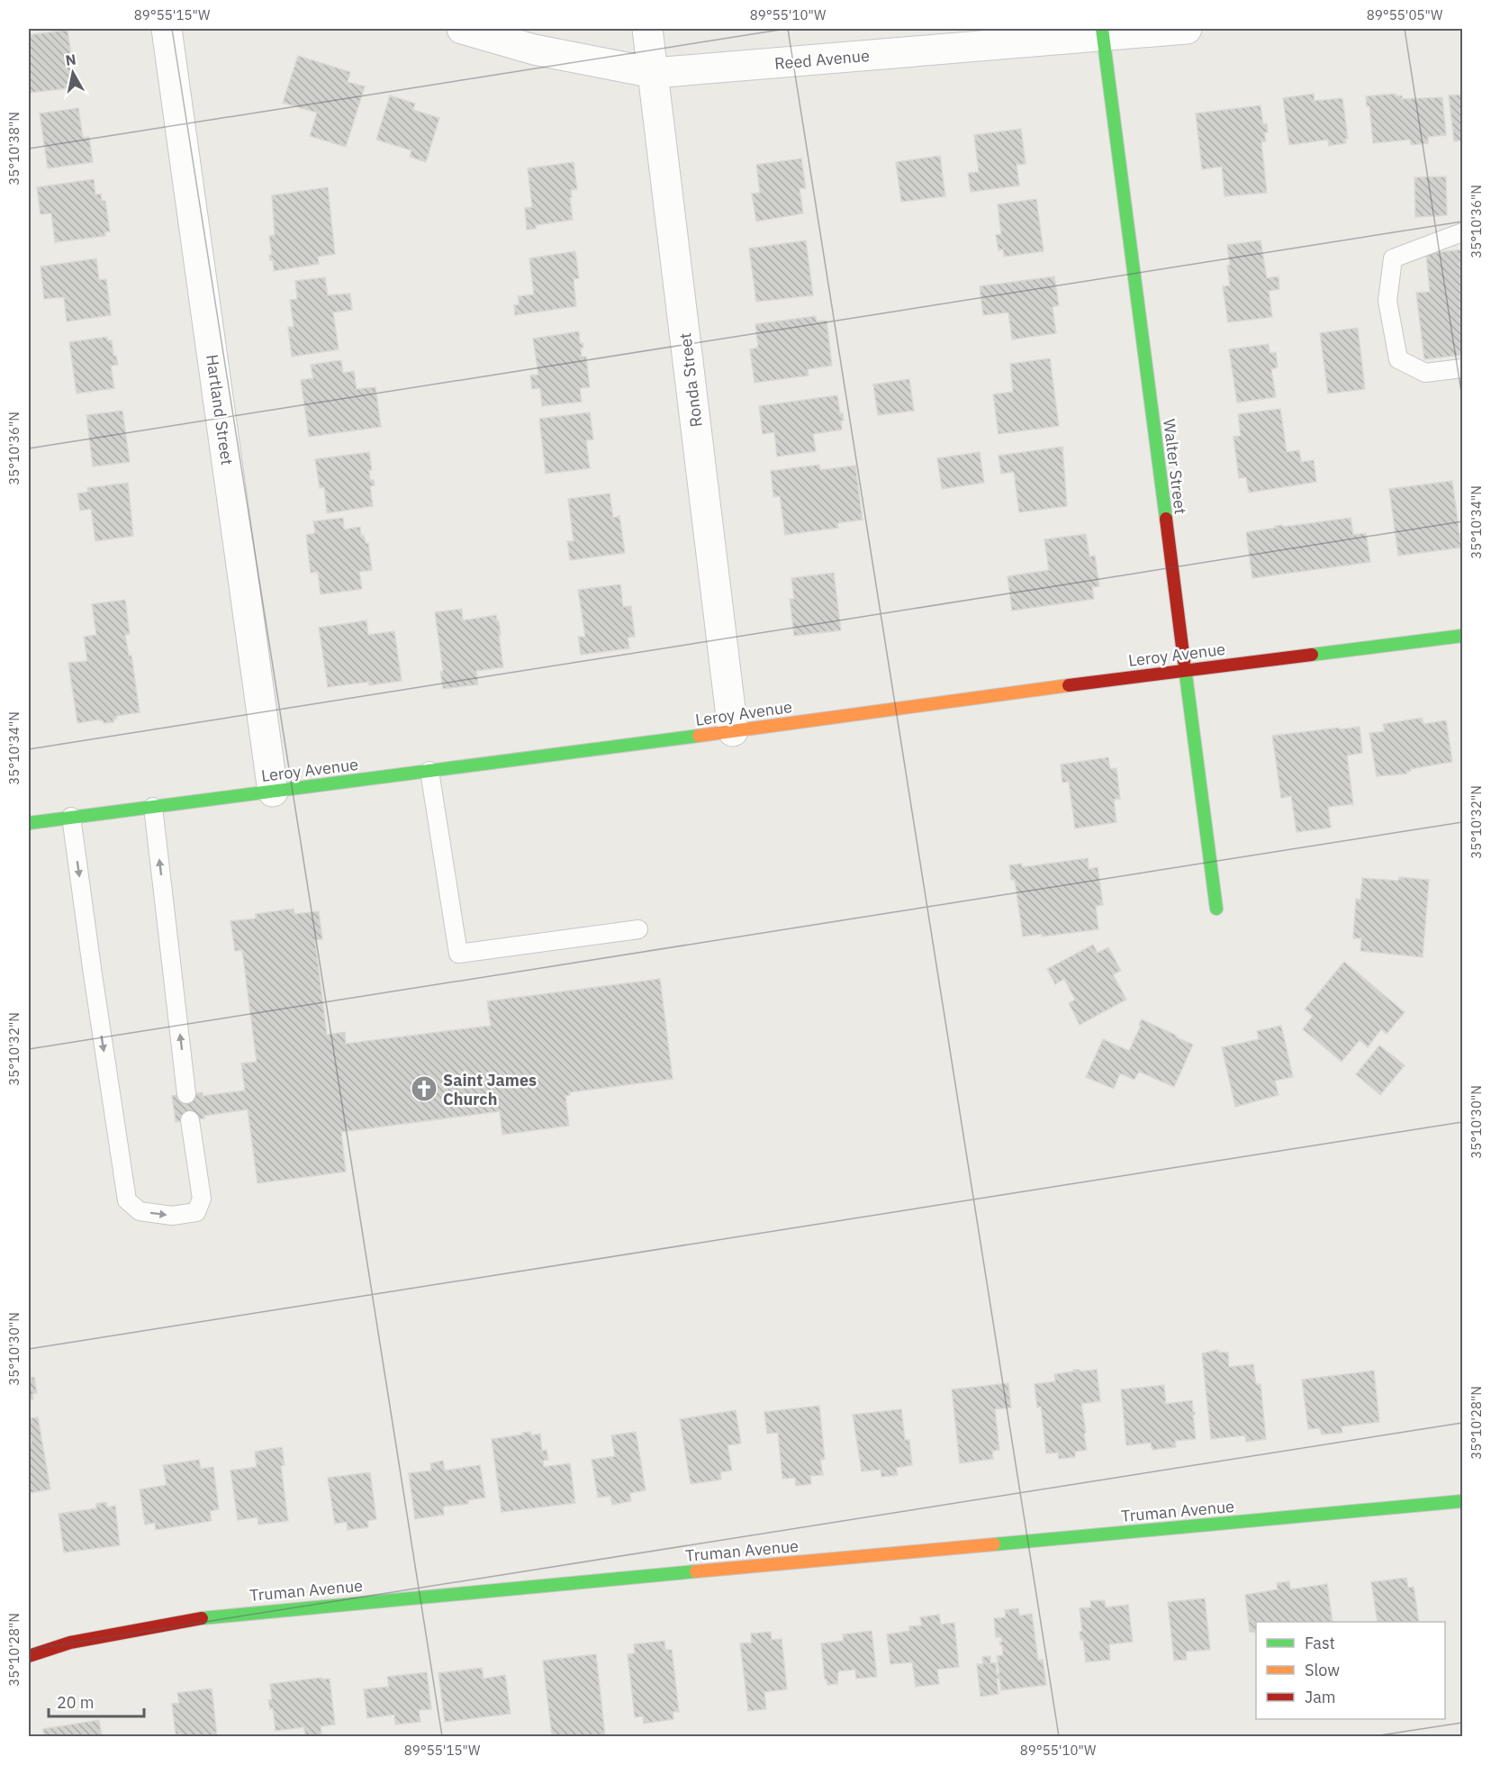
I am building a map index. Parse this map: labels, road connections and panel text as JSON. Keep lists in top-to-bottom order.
{
  "streets": {
    "street": [
      "Reed Avenue",
      "Ronda Street",
      "Hartland Street",
      "Walter Street",
      "Leroy Avenue",
      "Truman Avenue"
    ]
  },
  "crossings": [
    ["Reed Avenue", "Ronda Street"],
    ["Reed Avenue", "Walter Street"],
    ["Ronda Street", "Leroy Avenue"],
    ["Hartland Street", "Leroy Avenue"],
    ["Walter Street", "Leroy Avenue"]
  ],
  "places": {
    "church": ["Saint James Church"]
  },
  "legend": ["Fast", "Slow", "Jam"],
  "scale_bar": "20 m",
  "north": "top",
  "coordinates": [
    "89°55'15\"W",
    "89°55'10\"W",
    "89°55'05\"W",
    "35°10'38\"N",
    "35°10'36\"N",
    "35°10'34\"N",
    "35°10'32\"N",
    "35°10'30\"N",
    "35°10'28\"N"
  ]
}
